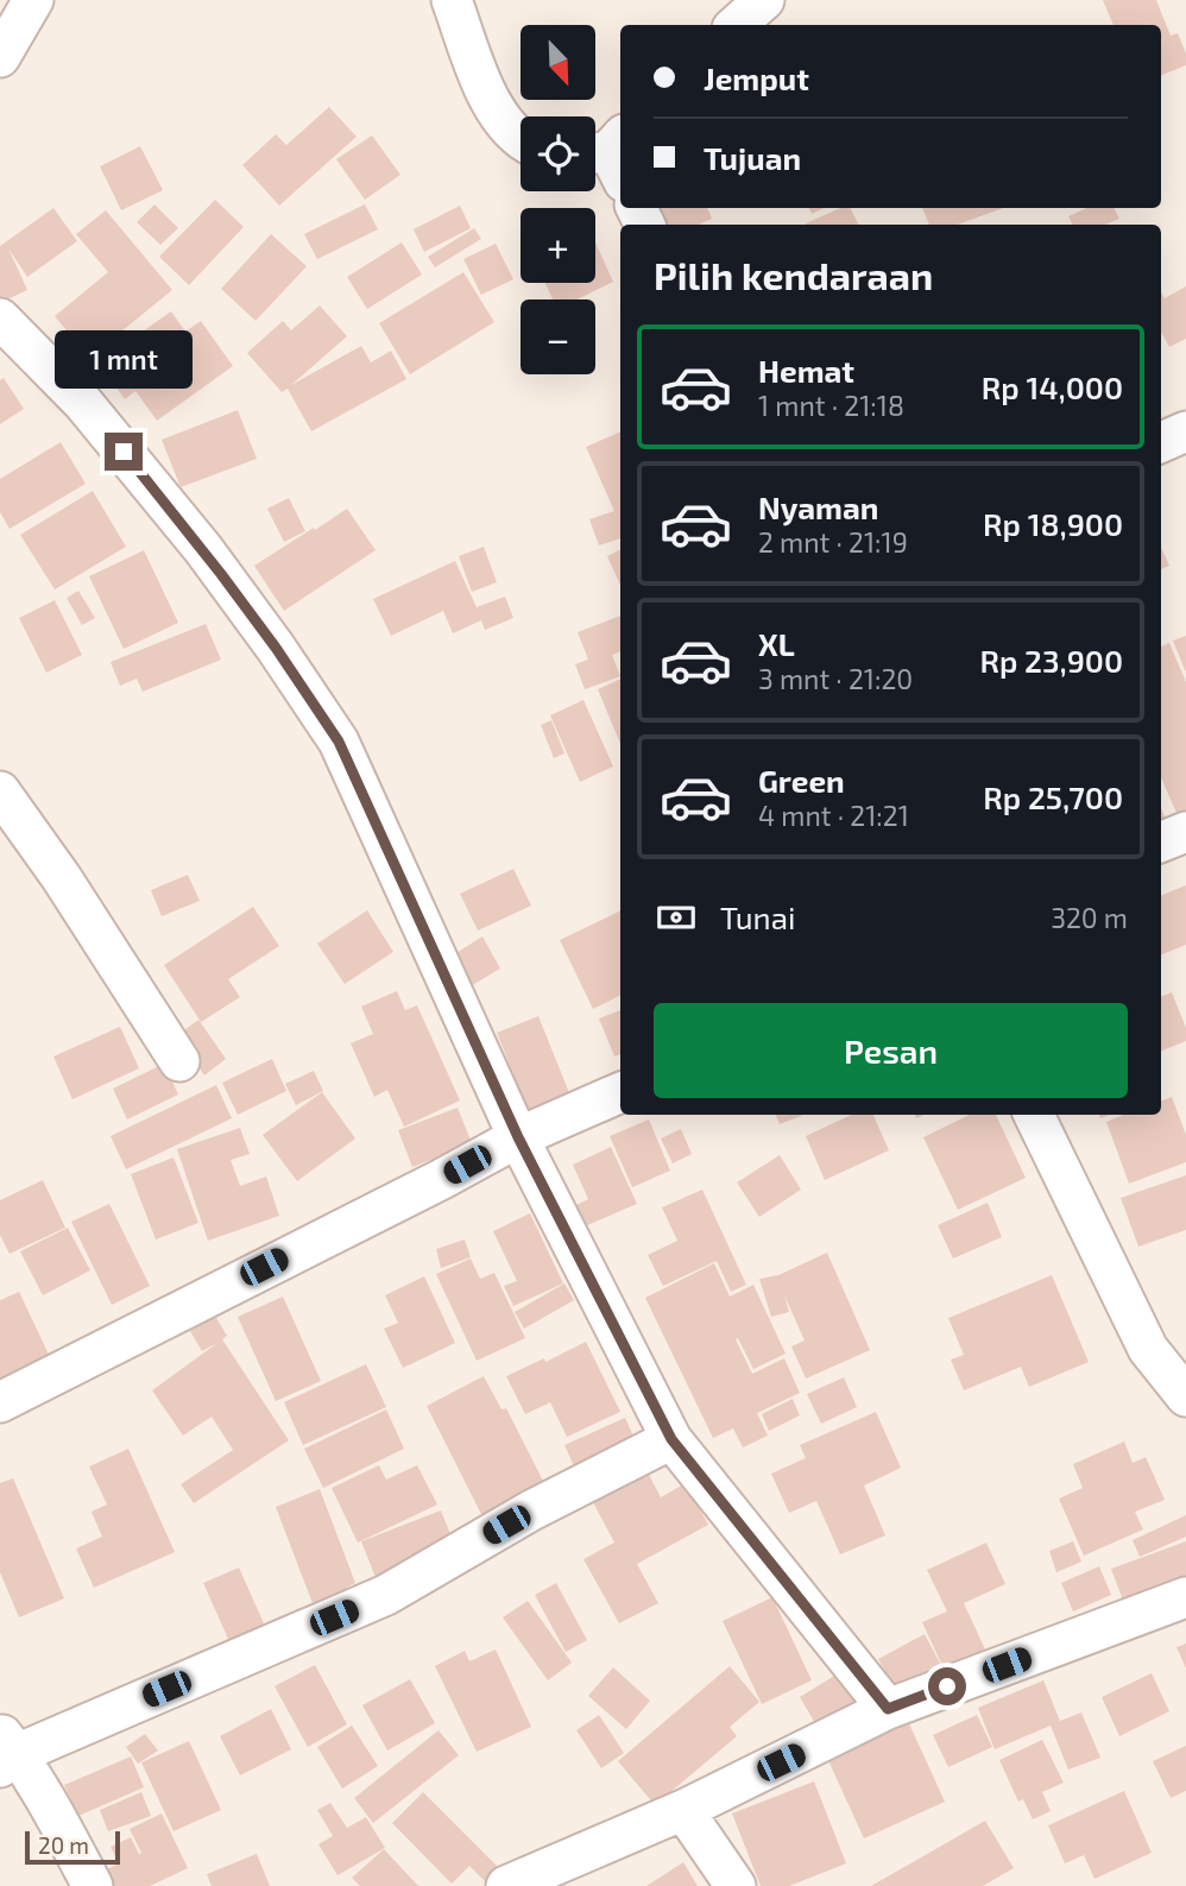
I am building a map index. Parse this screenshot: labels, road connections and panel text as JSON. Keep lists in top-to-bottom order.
{
  "scale_bar": "20 m",
  "north": "bottom right",
  "page": {
    "map_buttons": ["+", "−"],
    "banner": ["Jemput", "Tujuan"],
    "heading": "Pilih kendaraan",
    "list": [
      {
        "name": "Hemat",
        "note": "1 mnt · 21:18",
        "value": "Rp 14,000"
      },
      {
        "name": "Nyaman",
        "note": "2 mnt · 21:19",
        "value": "Rp 18,900"
      },
      {
        "name": "XL",
        "note": "3 mnt · 21:20",
        "value": "Rp 23,900"
      },
      {
        "name": "Green",
        "note": "4 mnt · 21:21",
        "value": "Rp 25,700"
      }
    ],
    "bubble": "1 mnt",
    "pay": ["Tunai", "320 m"],
    "buttons": "Pesan",
    "scale": "20 m"
  }
}
